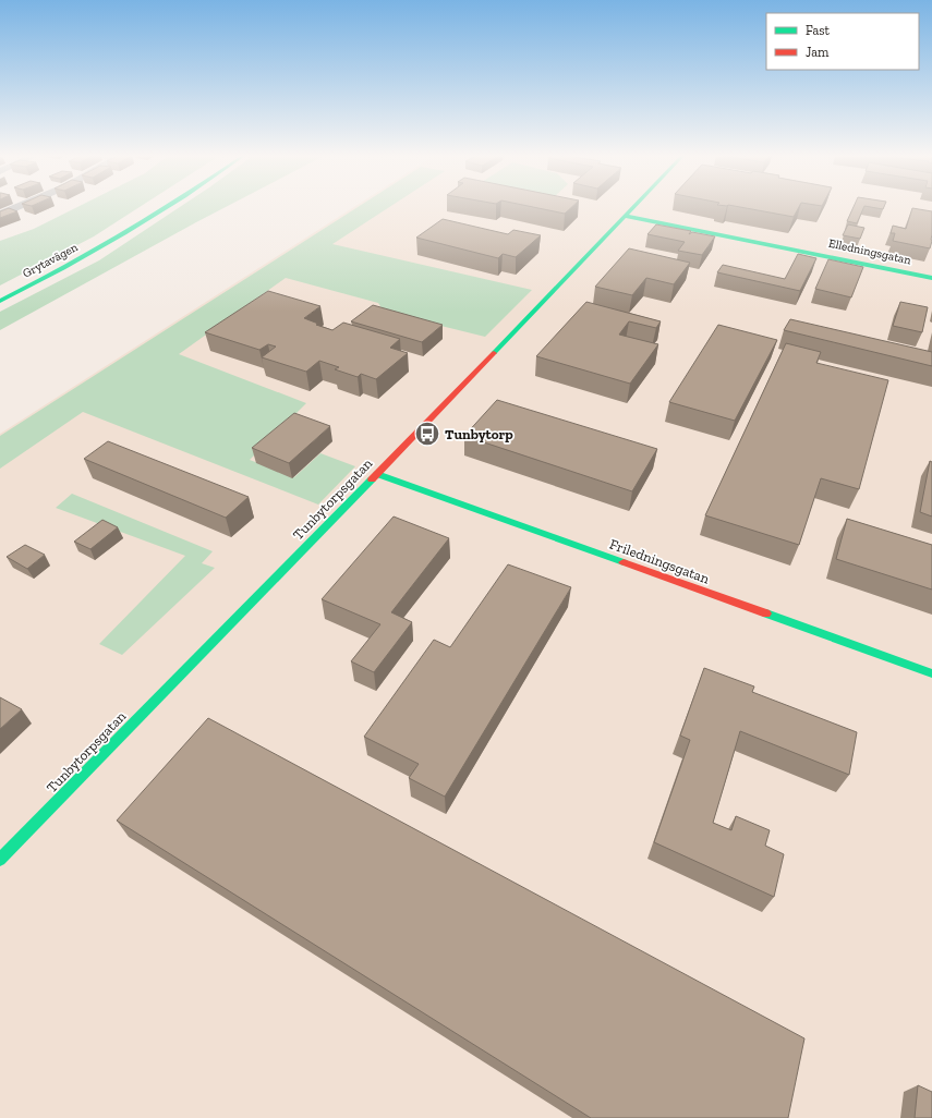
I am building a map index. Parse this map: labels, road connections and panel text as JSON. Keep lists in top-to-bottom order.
{
  "streets": {
    "street": [
      "Elledningsgatan",
      "Grytavägen",
      "Tunbytorpsgatan",
      "Friledningsgatan"
    ]
  },
  "crossings": [
    ["Elledningsgatan", "Tunbytorpsgatan"],
    ["Tunbytorpsgatan", "Friledningsgatan"]
  ],
  "places": {
    "bus stop": ["Tunbytorp"]
  },
  "legend": ["Fast", "Jam"]
}
